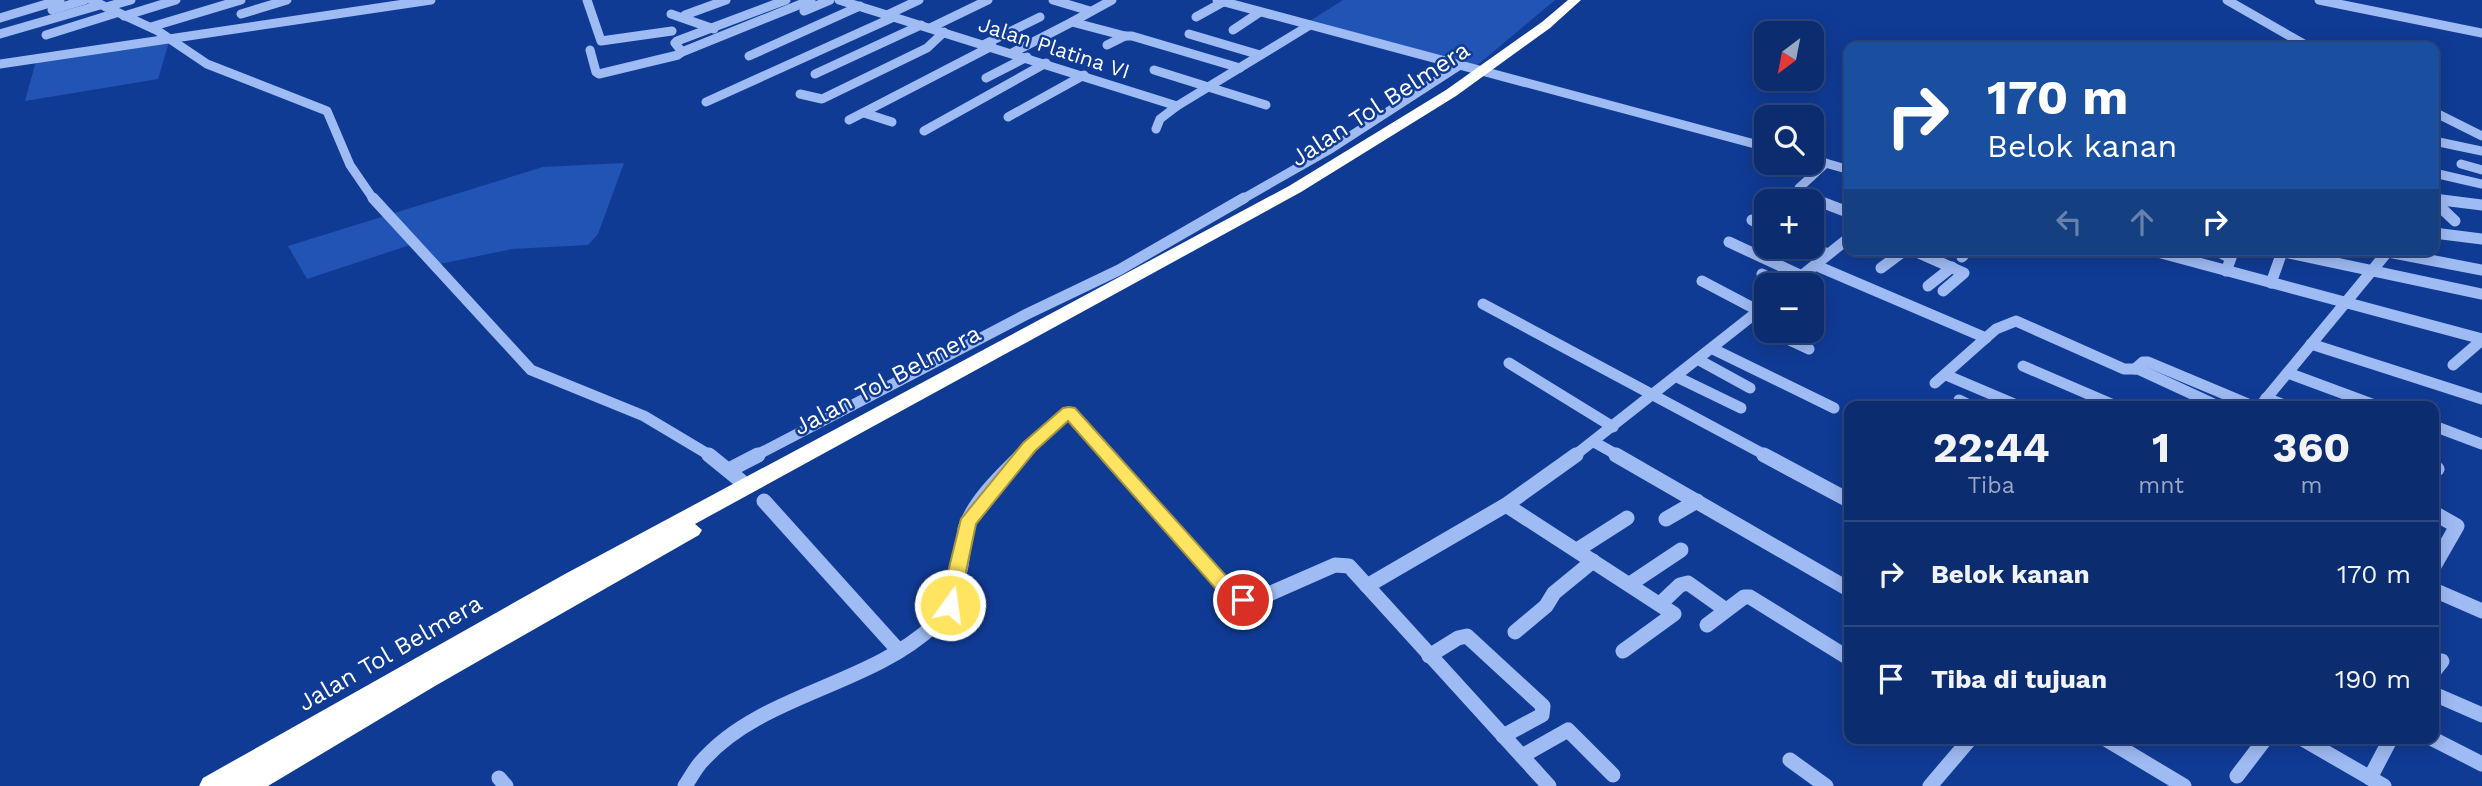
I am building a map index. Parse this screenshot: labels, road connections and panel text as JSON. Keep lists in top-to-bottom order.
{
  "streets": {
    "highway": ["Jalan Tol Belmera"],
    "street": ["Jalan Platina VI"]
  },
  "north": "bottom left",
  "page": {
    "map_buttons": ["+", "−"],
    "turn": ["170 m", "Belok kanan"],
    "eta": [
      "22:44",
      "Tiba",
      "1",
      "mnt",
      "360",
      "m"
    ],
    "list": [
      {
        "name": "Belok kanan",
        "value": "170 m"
      },
      {
        "name": "Tiba di tujuan",
        "value": "190 m"
      }
    ]
  }
}
